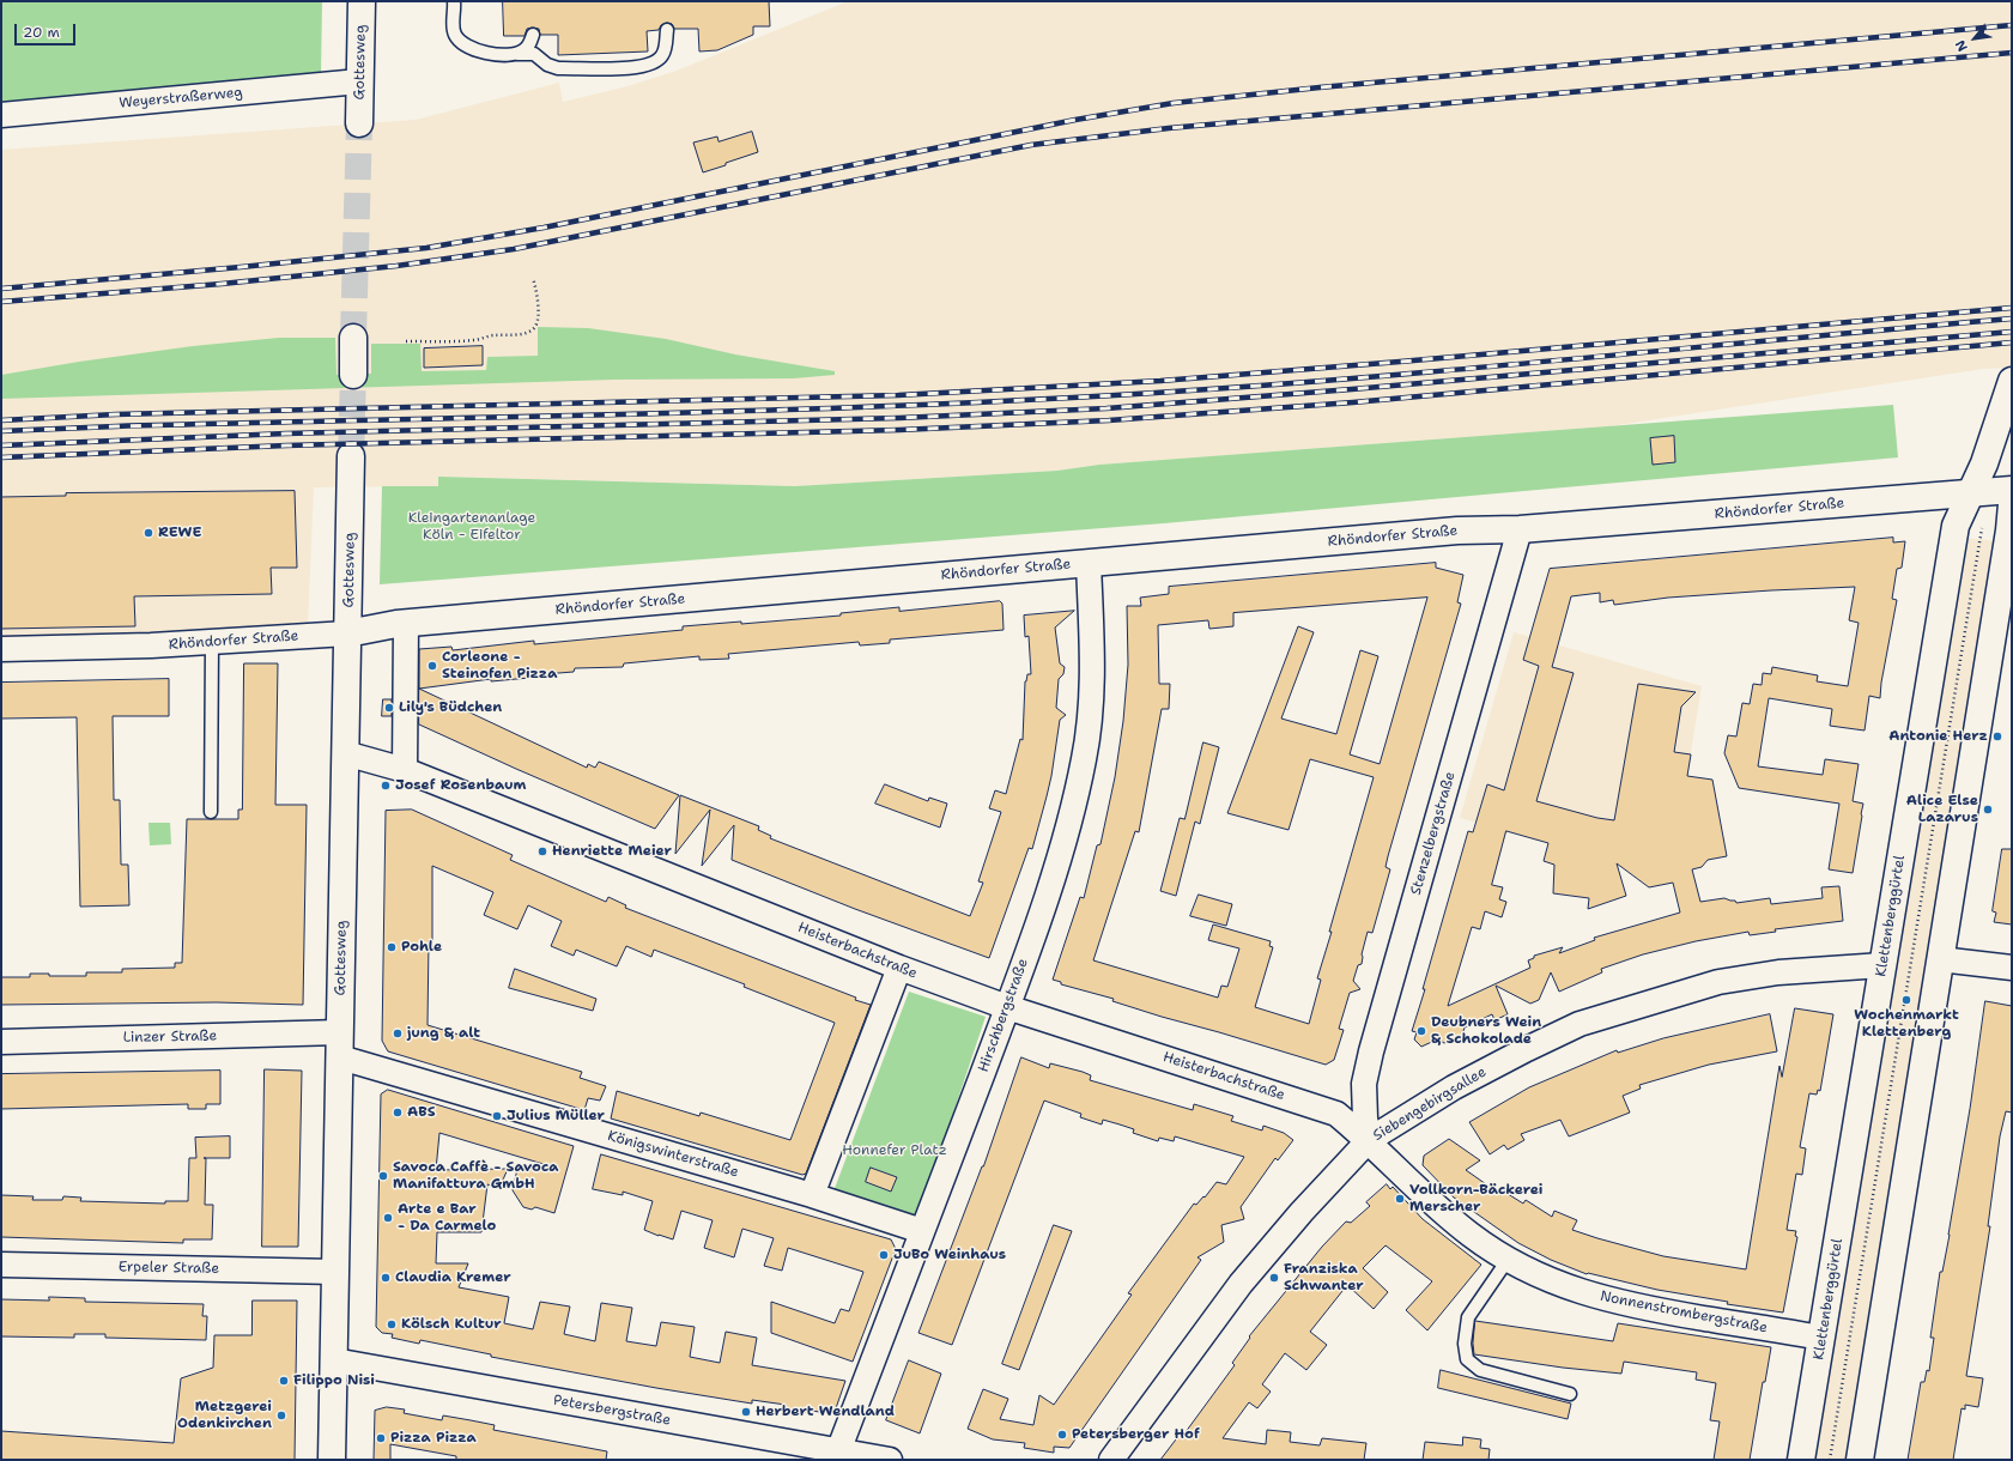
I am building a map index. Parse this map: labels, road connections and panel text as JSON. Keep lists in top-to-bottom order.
{
  "streets": {
    "street": [
      "Gottesweg",
      "Weyerstraßerweg",
      "Rhöndorfer Straße",
      "Stenzelbergstraße",
      "Klettenberggürtel",
      "Heisterbachstraße",
      "Hirschbergstraße",
      "Linzer Straße",
      "Siebengebirgsallee",
      "Königswinterstraße",
      "Erpeler Straße",
      "Nonnenstrombergstraße",
      "Petersbergstraße"
    ]
  },
  "crossings": [
    ["Gottesweg", "Weyerstraßerweg"],
    ["Gottesweg", "Rhöndorfer Straße"],
    ["Gottesweg", "Heisterbachstraße"],
    ["Gottesweg", "Linzer Straße"],
    ["Gottesweg", "Königswinterstraße"],
    ["Gottesweg", "Erpeler Straße"],
    ["Gottesweg", "Petersbergstraße"],
    ["Rhöndorfer Straße", "Stenzelbergstraße"],
    ["Rhöndorfer Straße", "Klettenberggürtel"],
    ["Rhöndorfer Straße", "Hirschbergstraße"],
    ["Stenzelbergstraße", "Heisterbachstraße"],
    ["Stenzelbergstraße", "Siebengebirgsallee"],
    ["Stenzelbergstraße", "Nonnenstrombergstraße"],
    ["Klettenberggürtel", "Siebengebirgsallee"],
    ["Klettenberggürtel", "Nonnenstrombergstraße"],
    ["Heisterbachstraße", "Hirschbergstraße"],
    ["Heisterbachstraße", "Siebengebirgsallee"],
    ["Heisterbachstraße", "Nonnenstrombergstraße"],
    ["Hirschbergstraße", "Königswinterstraße"],
    ["Hirschbergstraße", "Petersbergstraße"],
    ["Linzer Straße", "Königswinterstraße"],
    ["Siebengebirgsallee", "Nonnenstrombergstraße"]
  ],
  "parks": ["Kleingartenanlage Köln - Eifeltor", "Honnefer Platz"],
  "places": [
    "REWE",
    "Corleone - Steinofen Pizza",
    "Lily's Büdchen",
    "Antonie Herz",
    "Josef Rosenbaum",
    "Alice Else Lazarus",
    "Henriette Meier",
    "Pohle",
    "Wochenmarkt Klettenberg",
    "Deubners Wein & Schokolade",
    "jung & alt",
    "ABS",
    "Julius Müller",
    "Savoca Caffè - Savoca Manifattura GmbH",
    "Vollkorn-Bäckerei Merscher",
    "Arte e Bar - Da Carmelo",
    "JuBo Weinhaus",
    "Claudia Kremer",
    "Franziska Schwanter",
    "Kölsch Kultur",
    "Filippo Nisi",
    "Herbert Wendland",
    "Metzgerei Odenkirchen",
    "Petersberger Hof",
    "Pizza Pizza"
  ],
  "scale_bar": "20 m",
  "north": "bottom left"
}
